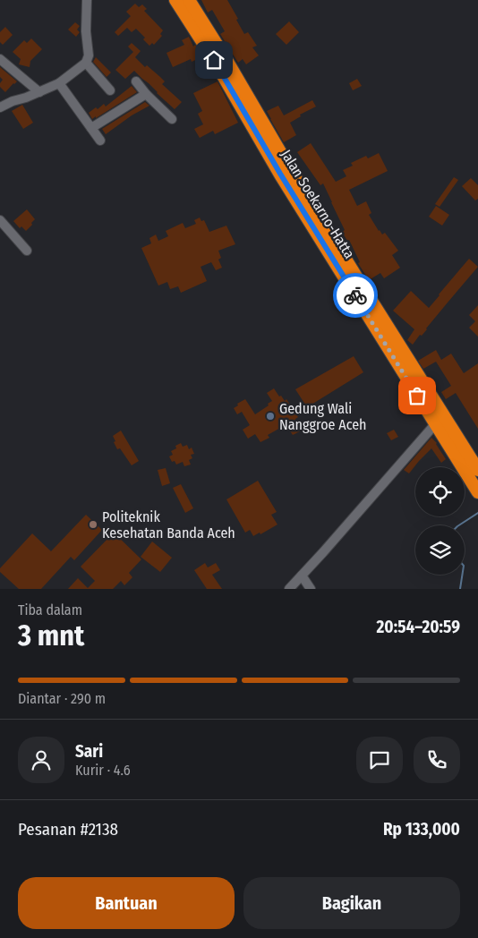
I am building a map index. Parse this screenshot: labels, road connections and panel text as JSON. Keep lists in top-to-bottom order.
{
  "streets": {
    "highway": ["Jalan Soekarno-Hatta"]
  },
  "places": ["Gedung Wali Nanggroe Aceh", "Politeknik Kesehatan Banda Aceh"],
  "page": {
    "heading": ["3 mnt", "Tiba dalam", "20:54–20:59"],
    "panel": [
      "Sari",
      "Kurir · 4.6",
      "Pesanan #2138",
      "Rp 133,000"
    ],
    "bar": "Diantar · 290 m",
    "buttons": ["Bantuan", "Bagikan"]
  }
}
